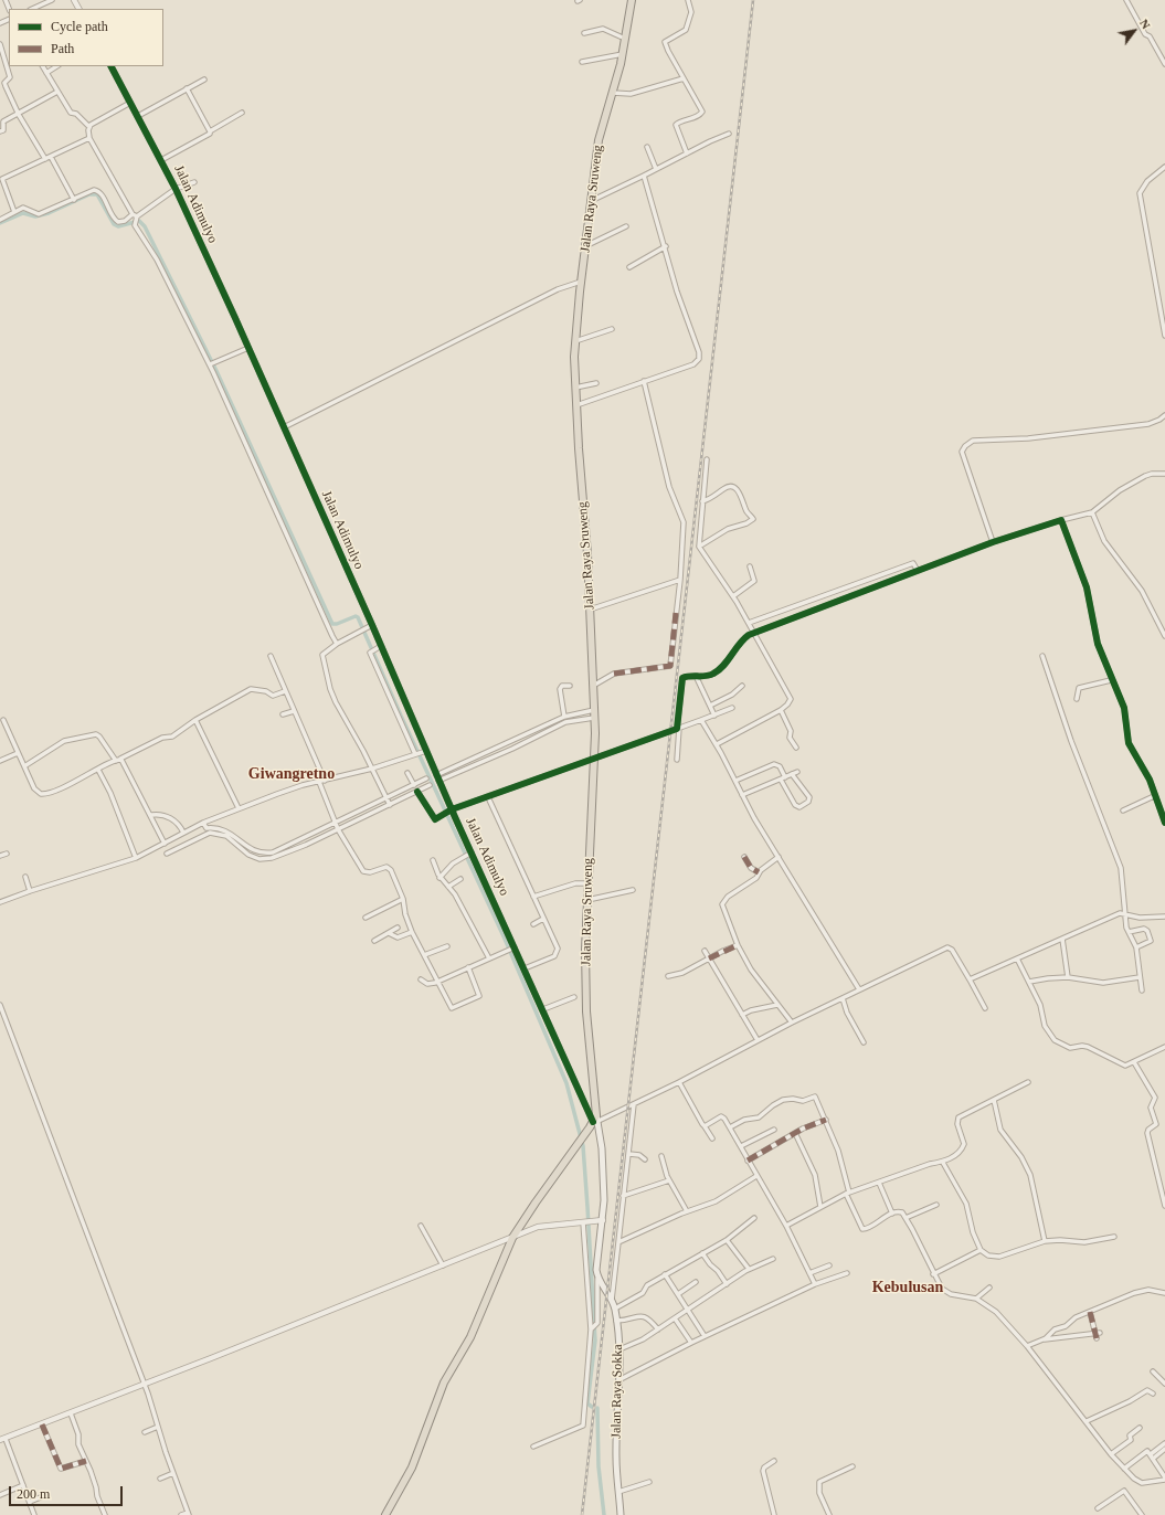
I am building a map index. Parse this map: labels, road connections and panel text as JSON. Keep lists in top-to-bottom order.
{
  "streets": {
    "highway": ["Jalan Raya Sruweng"],
    "main road": ["Jalan Raya Sokka"],
    "street": ["Jalan Adimulyo"]
  },
  "crossings": [
    ["Jalan Raya Sruweng", "Jalan Adimulyo"]
  ],
  "districts": ["Giwangretno", "Kebulusan"],
  "legend": ["Cycle path", "Path"],
  "scale_bar": "200 m",
  "north": "top right"
}
